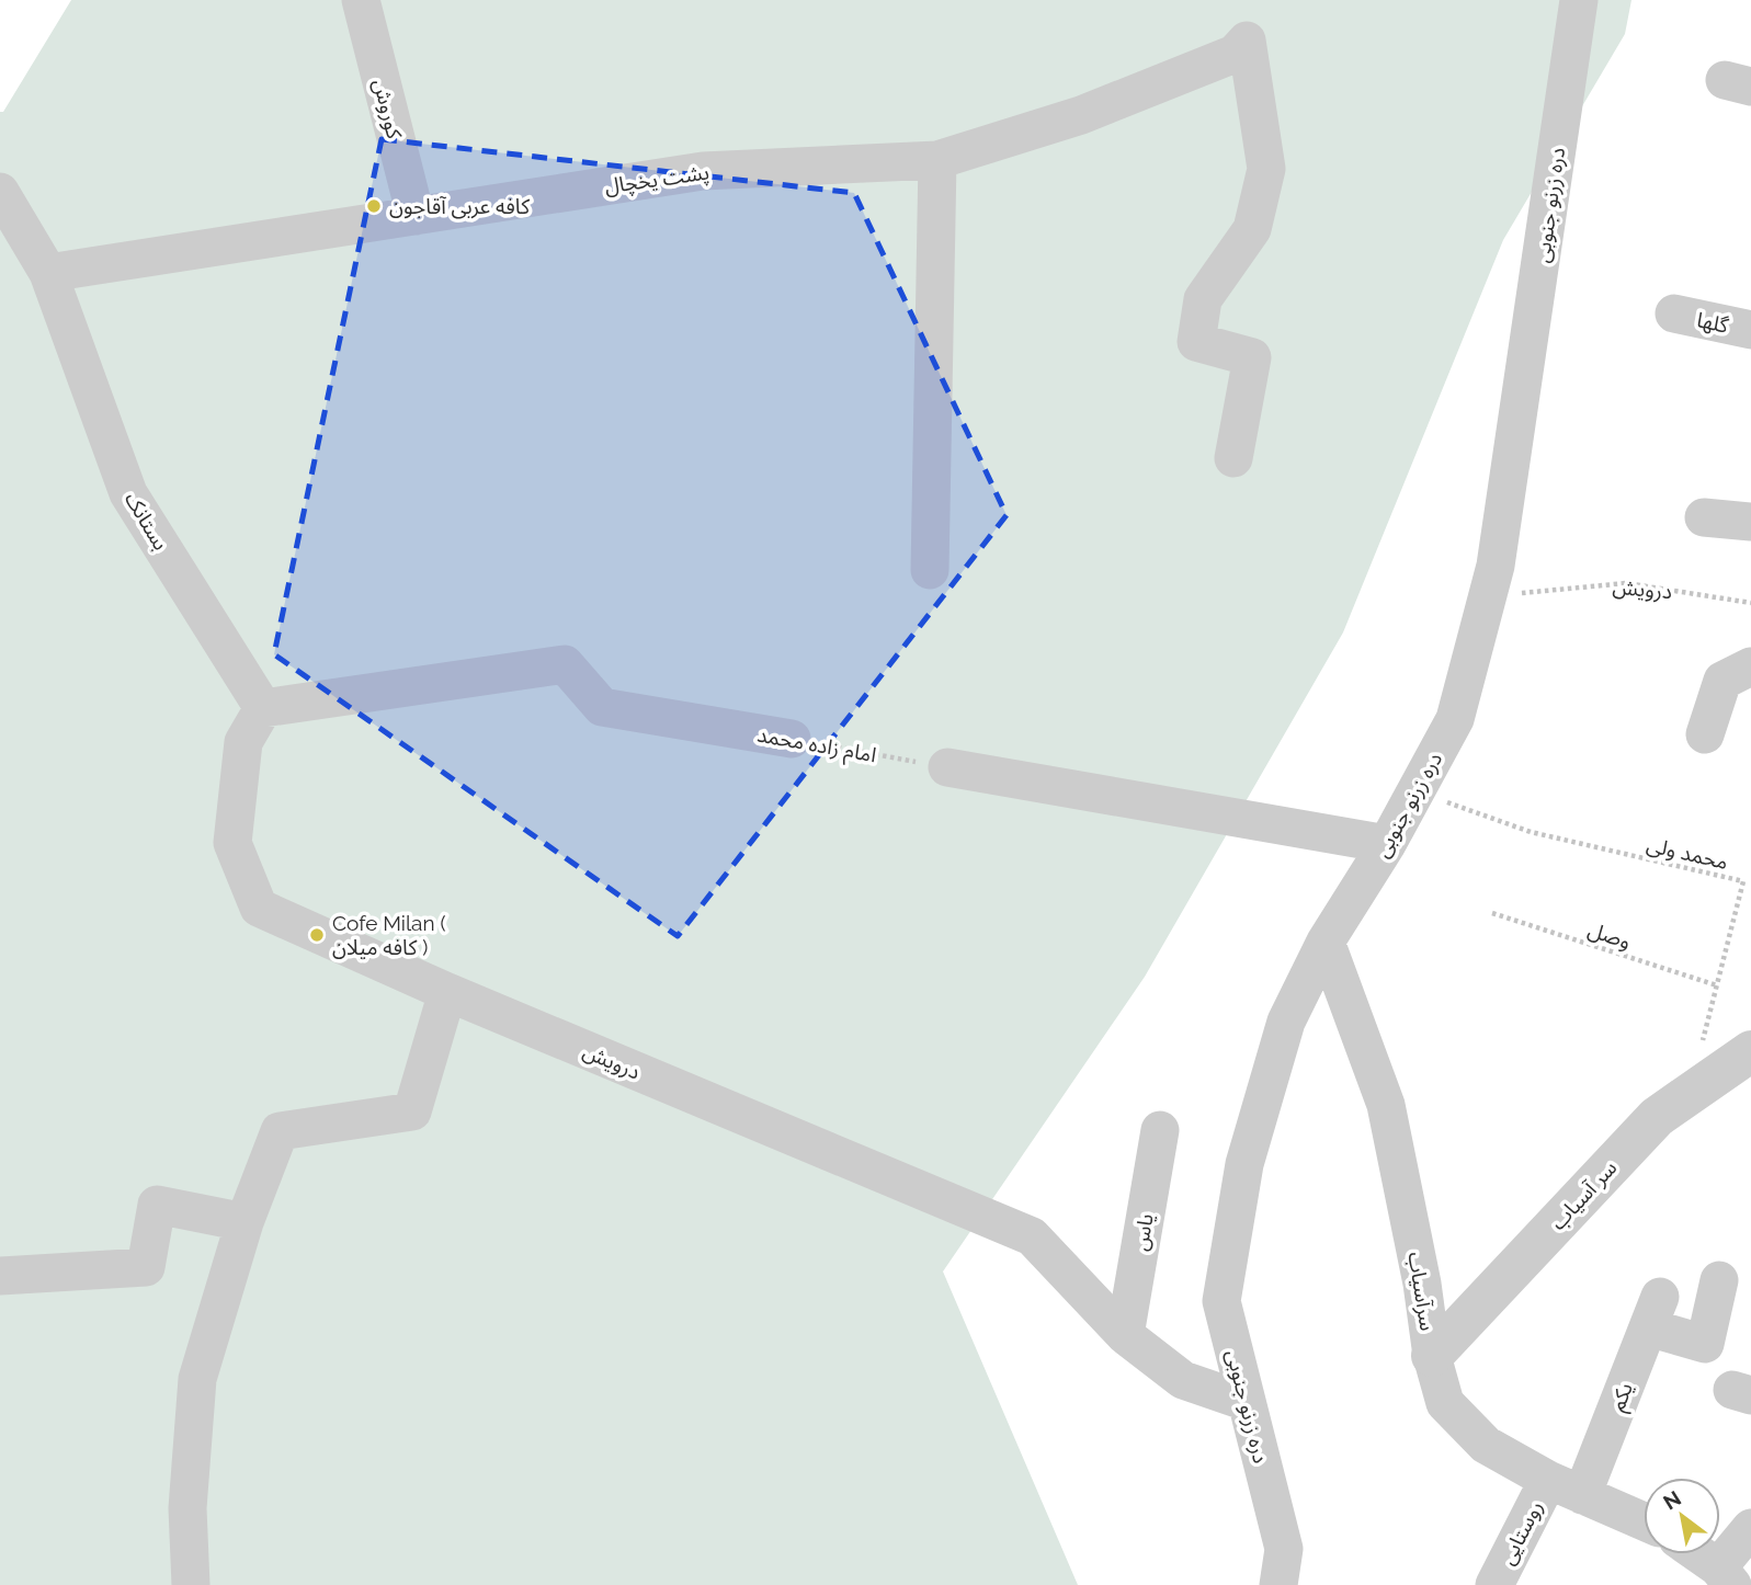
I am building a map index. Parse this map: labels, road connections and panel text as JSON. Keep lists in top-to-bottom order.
{
  "streets": {
    "street": [
      "کوروش",
      "پشت یخچال",
      "دره زرنو جنوبی",
      "گلها",
      "بستانک",
      "درویش",
      "امام زاده محمد",
      "سر آسیاب",
      "یاس",
      "سرآسیاب",
      "یکم",
      "روستایی"
    ],
    "path": ["محمد ولی", "وصل"]
  },
  "crossings": [
    ["کوروش", "پشت یخچال"],
    ["پشت یخچال", "بستانک"],
    ["دره زرنو جنوبی", "درویش"],
    ["دره زرنو جنوبی", "محمد ولی"],
    ["دره زرنو جنوبی", "سرآسیاب"],
    ["بستانک", "درویش"],
    ["بستانک", "امام زاده محمد"],
    ["درویش", "امام زاده محمد"],
    ["درویش", "یاس"],
    ["محمد ولی", "وصل"],
    ["محمد ولی", "سر آسیاب"],
    ["سر آسیاب", "سرآسیاب"],
    ["سرآسیاب", "یکم"],
    ["سرآسیاب", "روستایی"],
    ["یکم", "روستایی"]
  ],
  "places": ["کافه عربی آقاجون", "Cofe Milan ( کافه میلان )"],
  "north": "top left"
}
